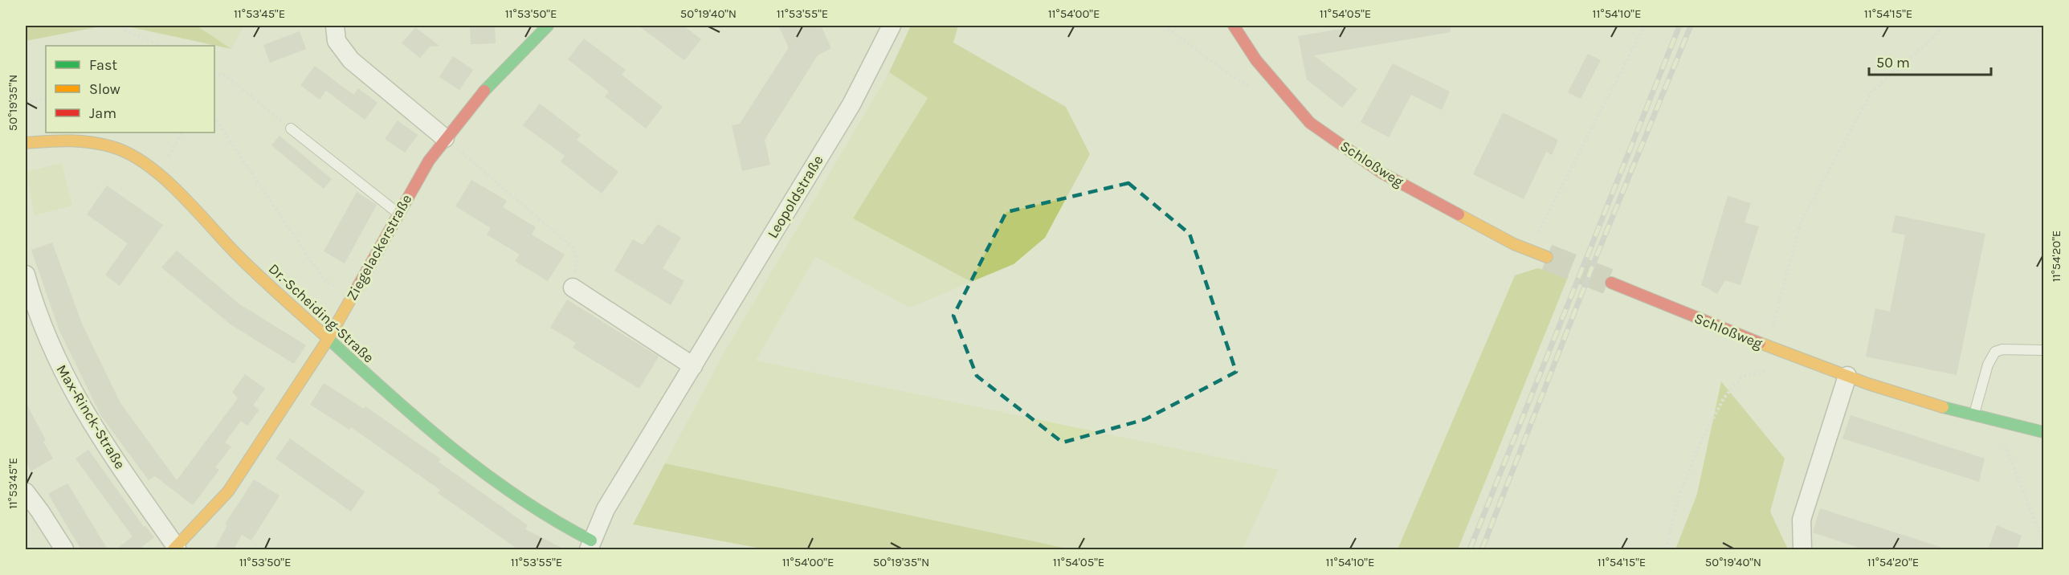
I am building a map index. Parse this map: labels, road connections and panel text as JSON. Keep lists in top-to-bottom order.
{
  "streets": {
    "street": [
      "Schloßweg",
      "Leopoldstraße",
      "Ziegelackerstraße",
      "Dr.-Scheiding-Straße",
      "Max-Rinck-Straße"
    ]
  },
  "crossings": [
    ["Leopoldstraße", "Dr.-Scheiding-Straße"],
    ["Ziegelackerstraße", "Dr.-Scheiding-Straße"],
    ["Ziegelackerstraße", "Max-Rinck-Straße"]
  ],
  "legend": ["Fast", "Slow", "Jam"],
  "scale_bar": "50 m",
  "coordinates": [
    "11°53'45\"E",
    "11°53'50\"E",
    "50°19'40\"N",
    "11°53'55\"E",
    "11°54'00\"E",
    "11°54'05\"E",
    "11°54'10\"E",
    "11°54'15\"E",
    "50°19'35\"N",
    "11°54'20\"E"
  ]
}
